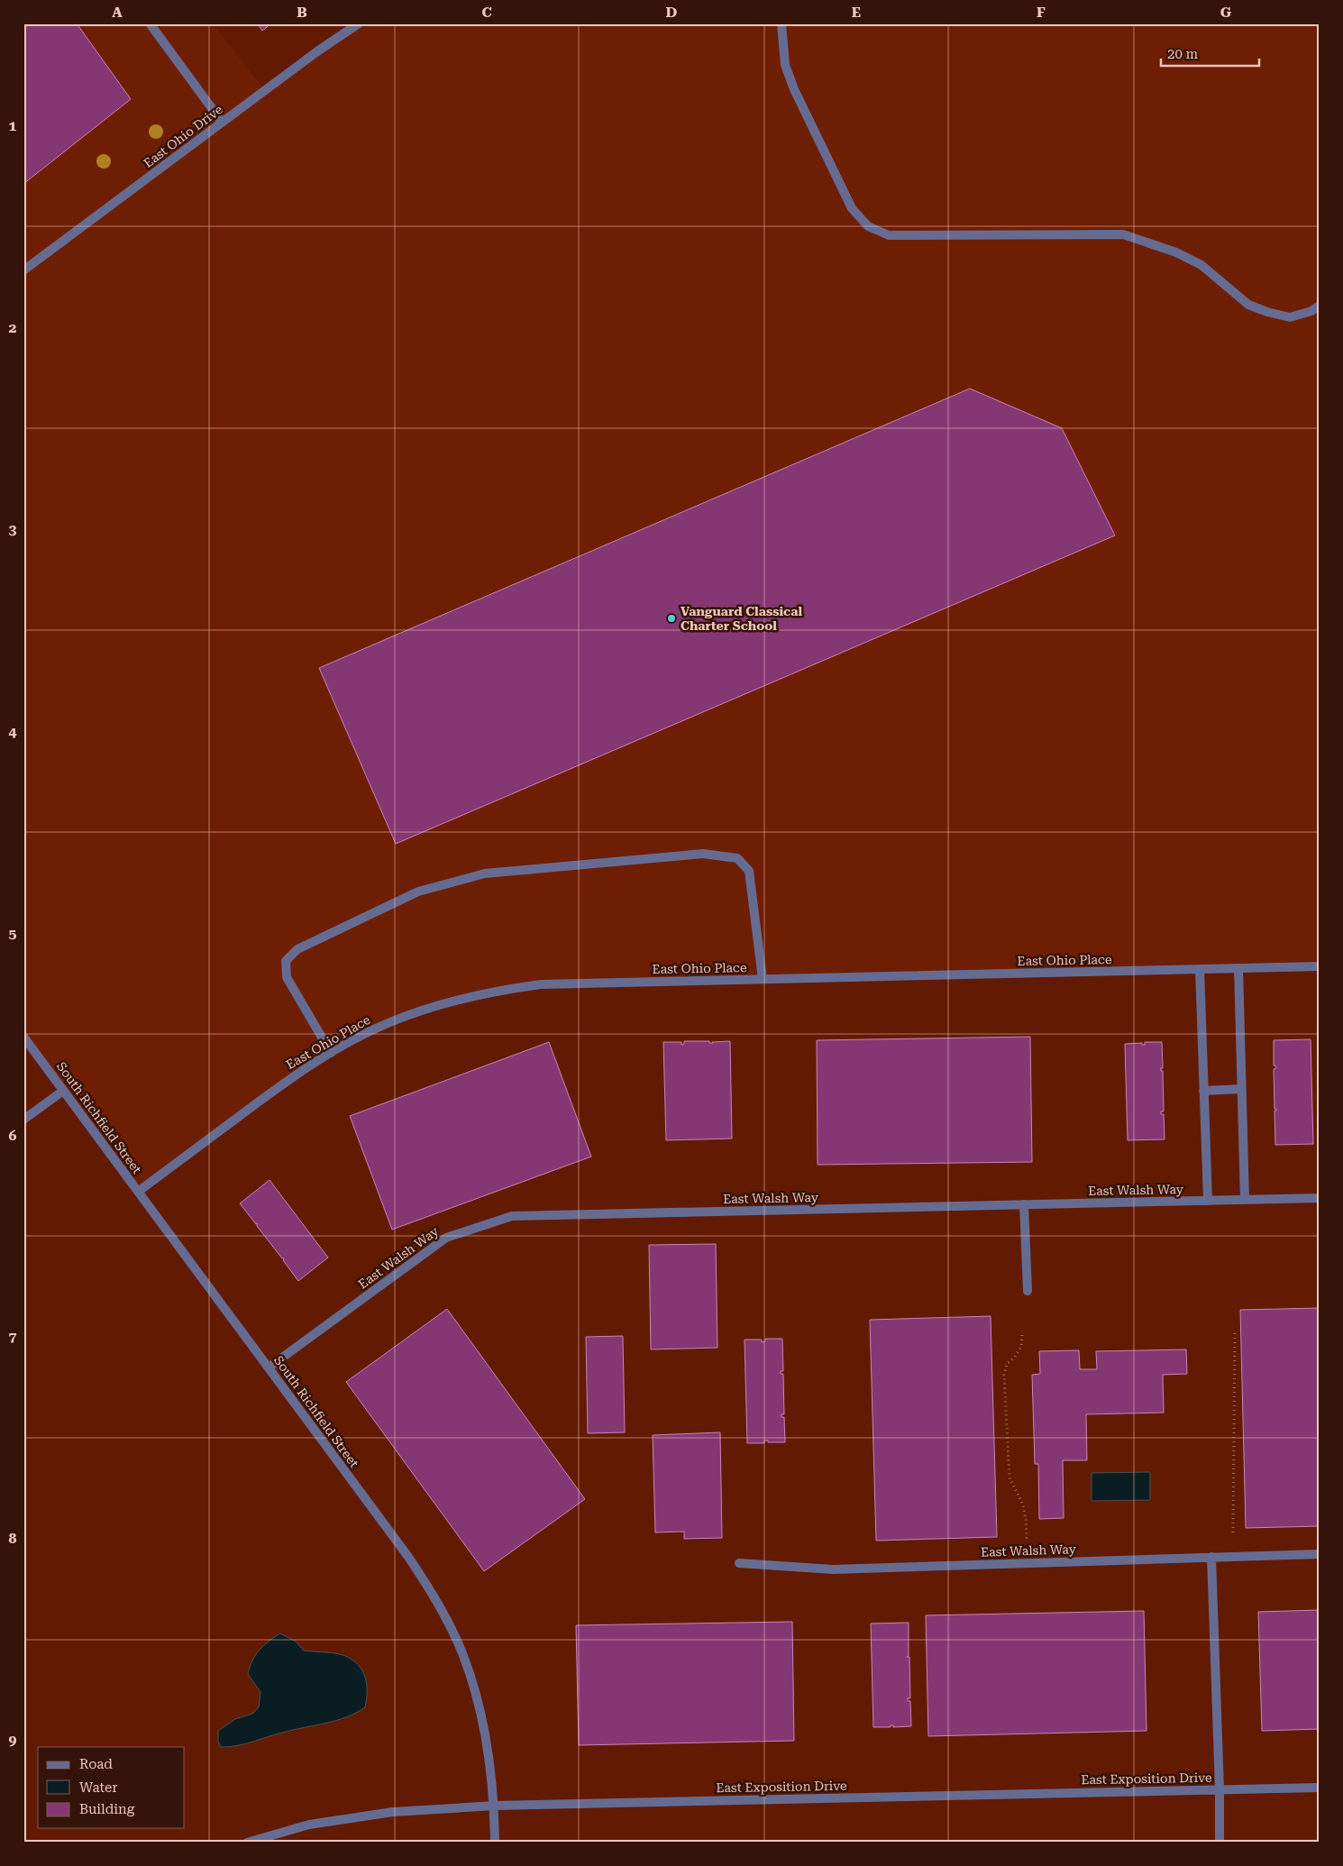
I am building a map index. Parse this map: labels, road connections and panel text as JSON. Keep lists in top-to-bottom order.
{
  "streets": {
    "street": [
      "East Ohio Drive",
      "East Ohio Place",
      "South Richfield Street",
      "East Walsh Way",
      "East Exposition Drive"
    ]
  },
  "crossings": [
    ["East Ohio Place", "South Richfield Street"],
    ["South Richfield Street", "East Walsh Way"],
    ["South Richfield Street", "East Exposition Drive"]
  ],
  "places": ["Vanguard Classical Charter School"],
  "legend": ["Road", "Water", "Building"],
  "scale_bar": "20 m",
  "grid": {
    "columns": [
      "A",
      "B",
      "C",
      "D",
      "E",
      "F",
      "G"
    ],
    "rows": [
      "1",
      "2",
      "3",
      "4",
      "5",
      "6",
      "7",
      "8",
      "9"
    ]
  }
}
